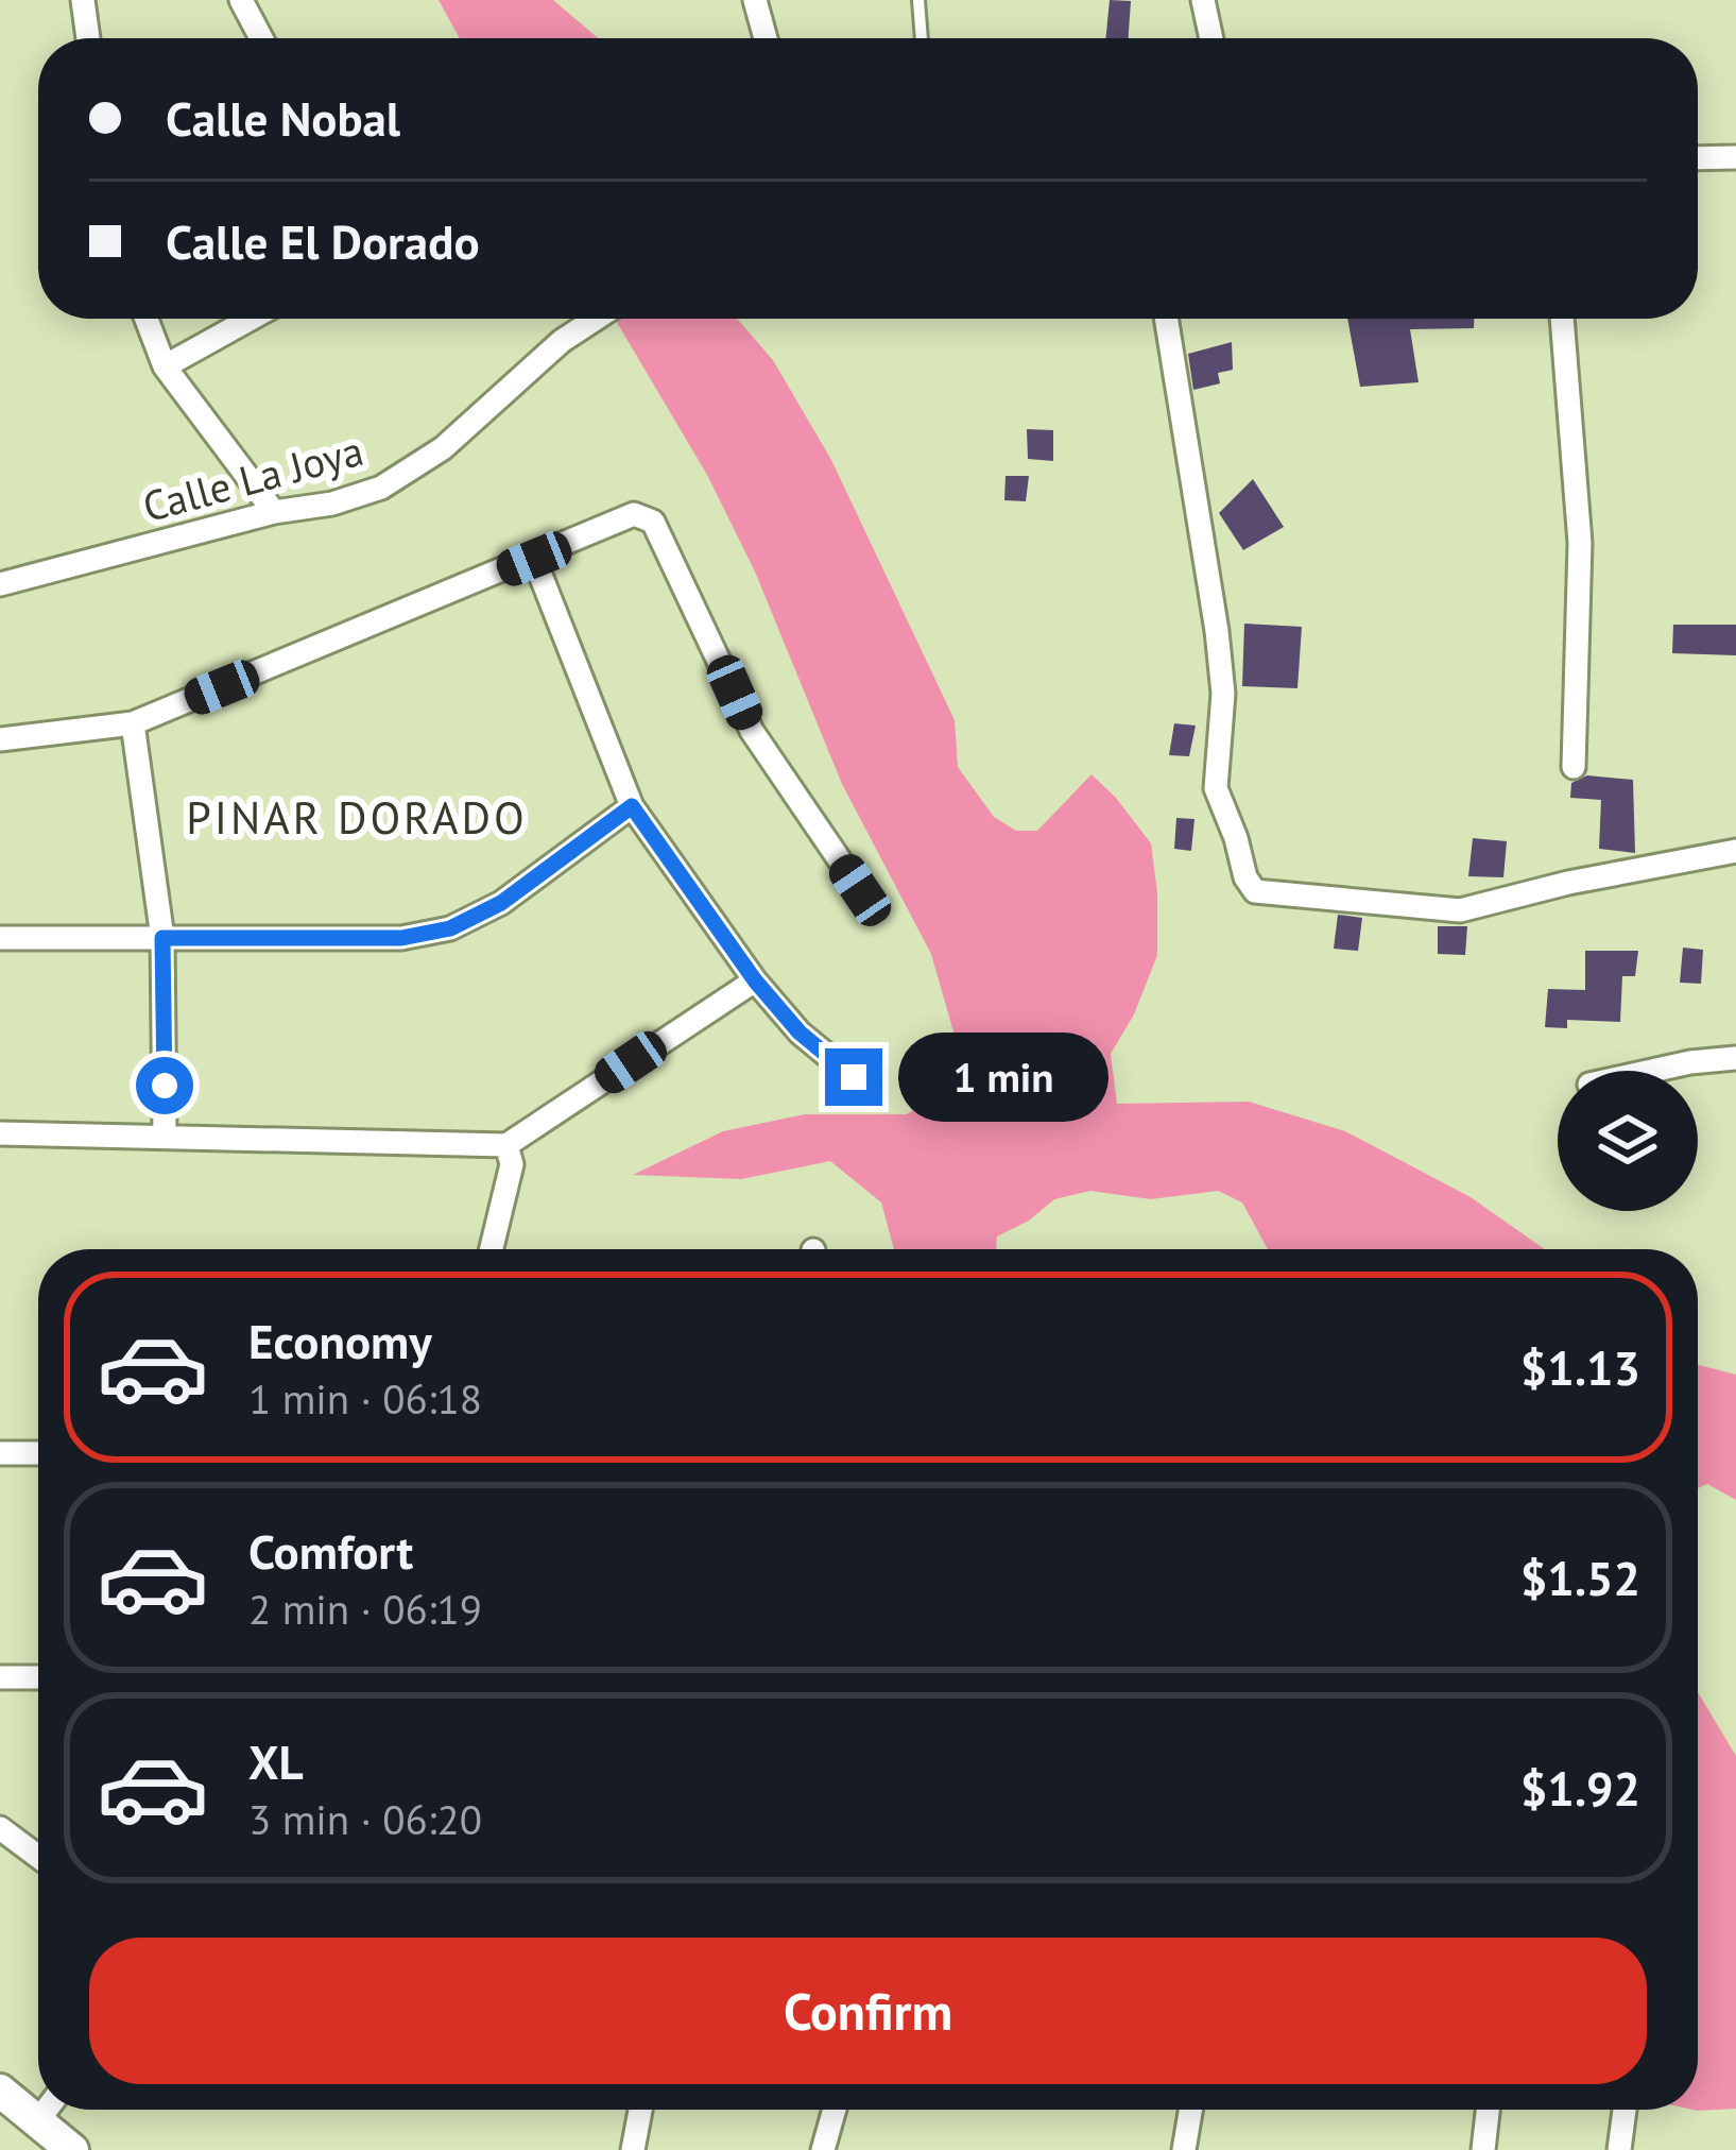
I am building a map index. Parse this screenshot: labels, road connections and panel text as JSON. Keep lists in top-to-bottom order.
{
  "streets": {
    "street": ["Calle La Joya"]
  },
  "districts": ["PINAR DORADO"],
  "page": {
    "banner": ["Calle Nobal", "Calle El Dorado"],
    "bubble": "1 min",
    "list": [
      {
        "name": "Economy",
        "note": "1 min · 06:18",
        "value": "$1.13"
      },
      {
        "name": "Comfort",
        "note": "2 min · 06:19",
        "value": "$1.52"
      },
      {
        "name": "XL",
        "note": "3 min · 06:20",
        "value": "$1.92"
      }
    ],
    "buttons": "Confirm"
  }
}
